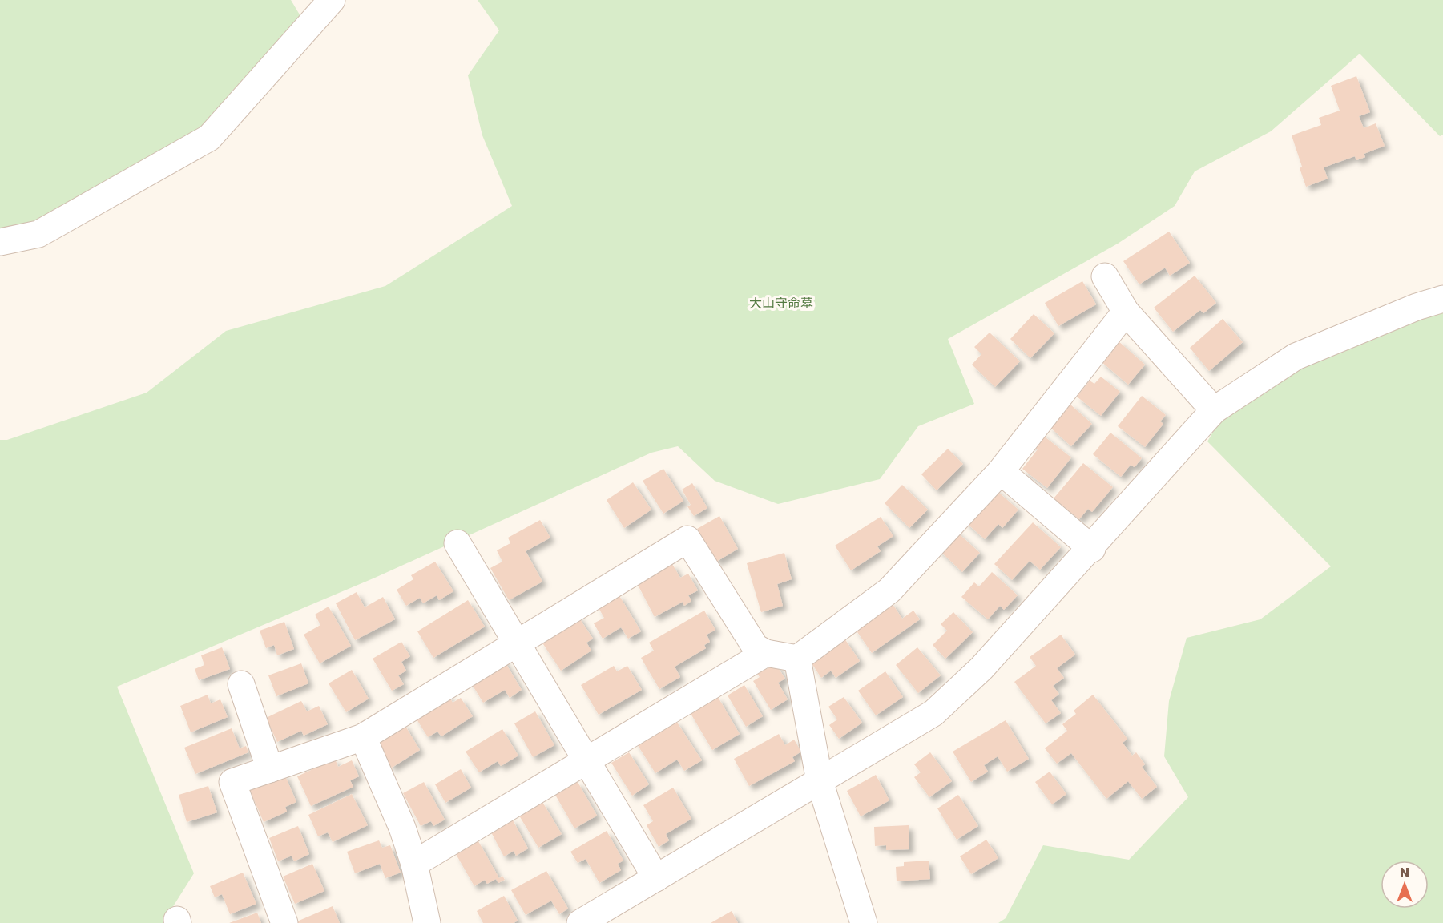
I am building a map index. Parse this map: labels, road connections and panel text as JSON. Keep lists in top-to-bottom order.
{
  "parks": ["大山守命墓"],
  "north": "top"
}
